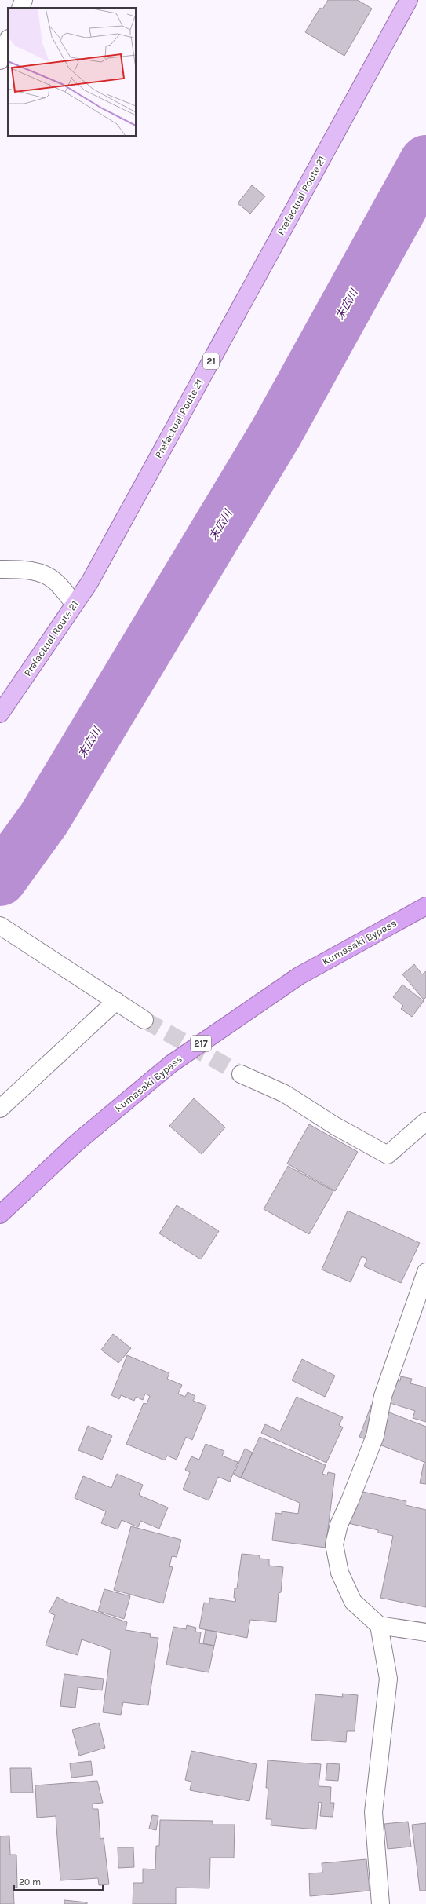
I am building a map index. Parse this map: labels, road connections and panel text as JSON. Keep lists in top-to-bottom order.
{
  "streets": {
    "highway": ["Kumasaki Bypass", "217"],
    "main road": ["Prefactual Route 21", "21"]
  },
  "water": ["末広川"],
  "scale_bar": "20 m"
}
